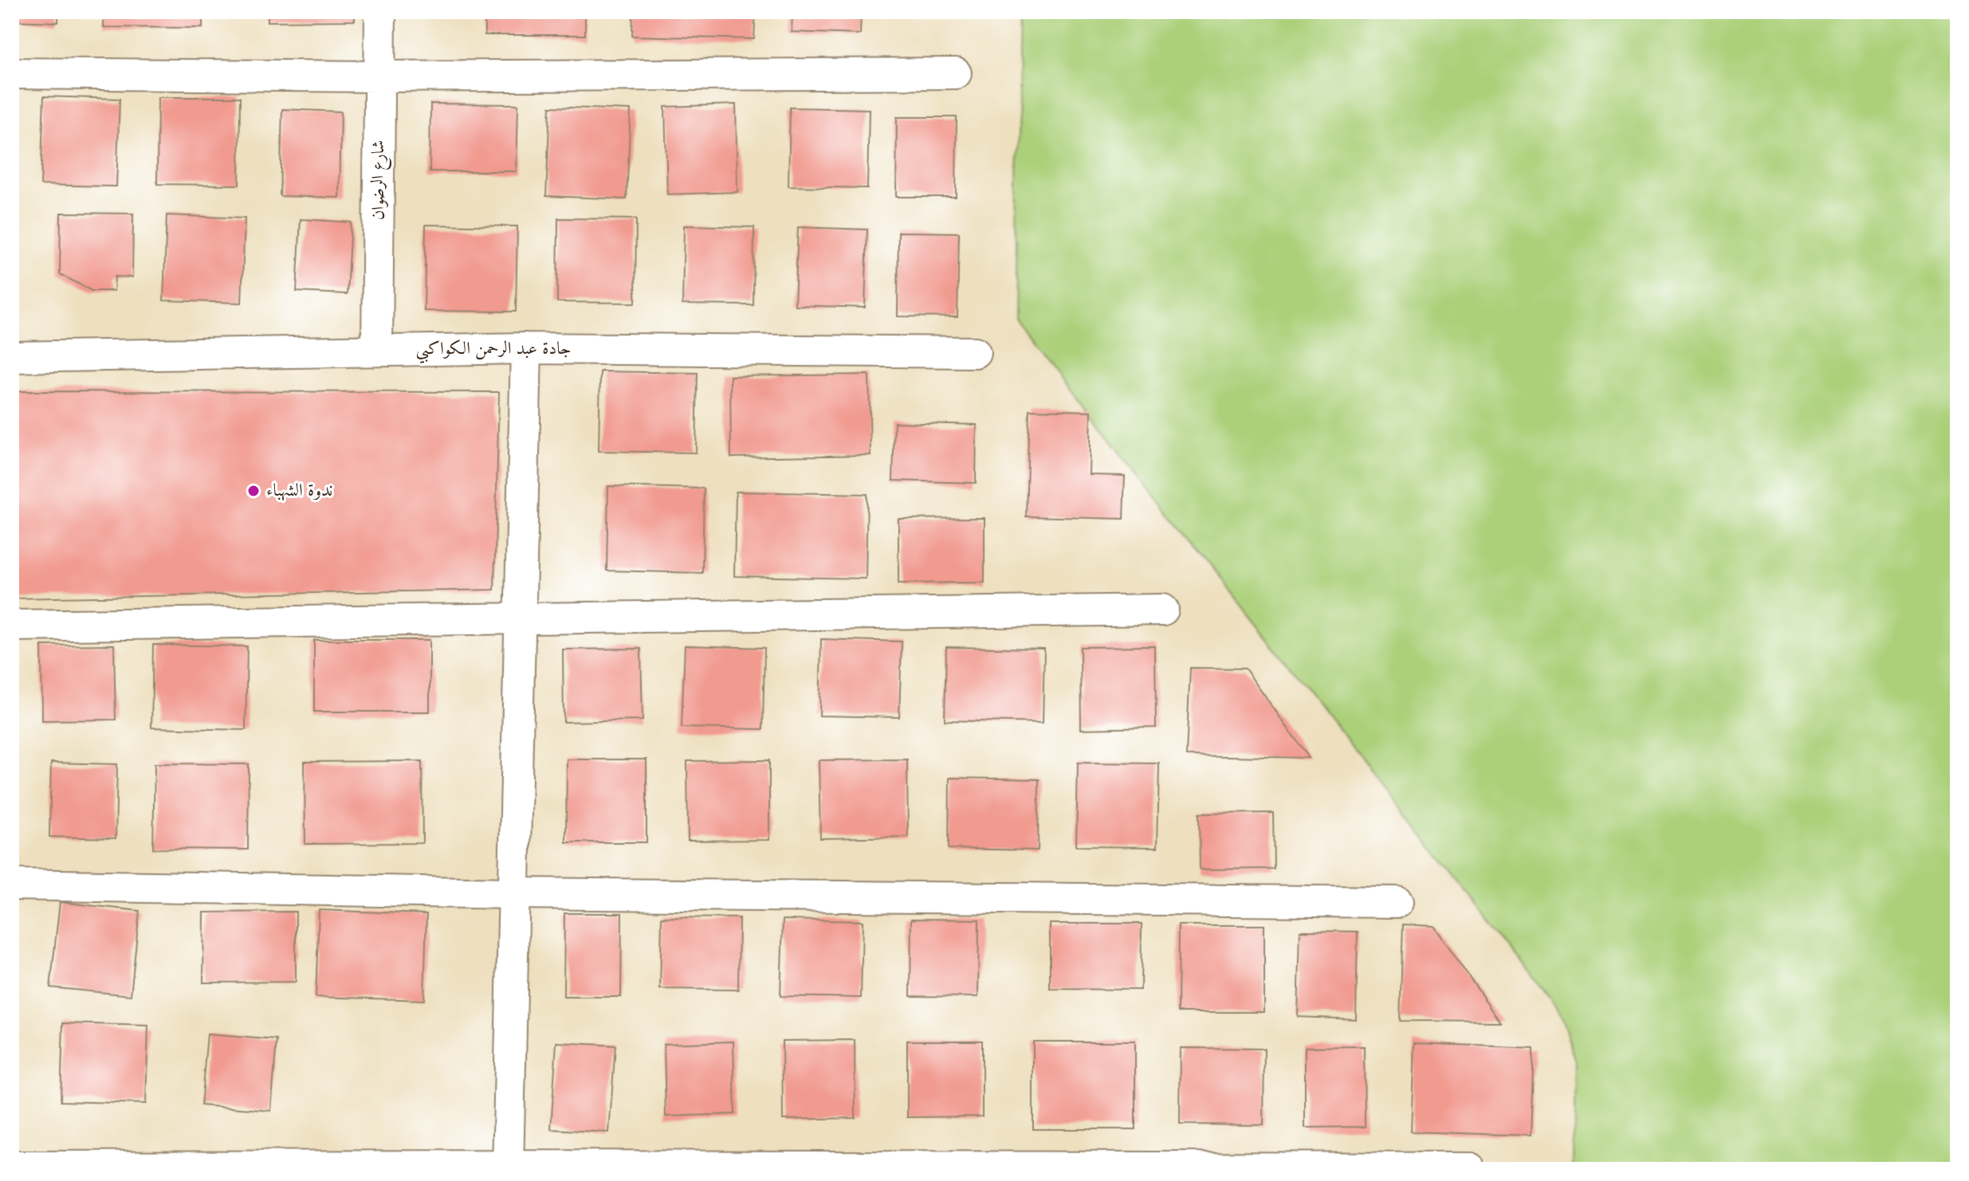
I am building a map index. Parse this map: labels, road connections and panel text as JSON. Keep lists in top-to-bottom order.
{
  "streets": {
    "street": ["شارع الرضوان", "جادة عبد الرحمن الكواكبي"]
  },
  "crossings": [
    ["شارع الرضوان", "جادة عبد الرحمن الكواكبي"]
  ],
  "places": ["ندوة الشهباء"]
}
